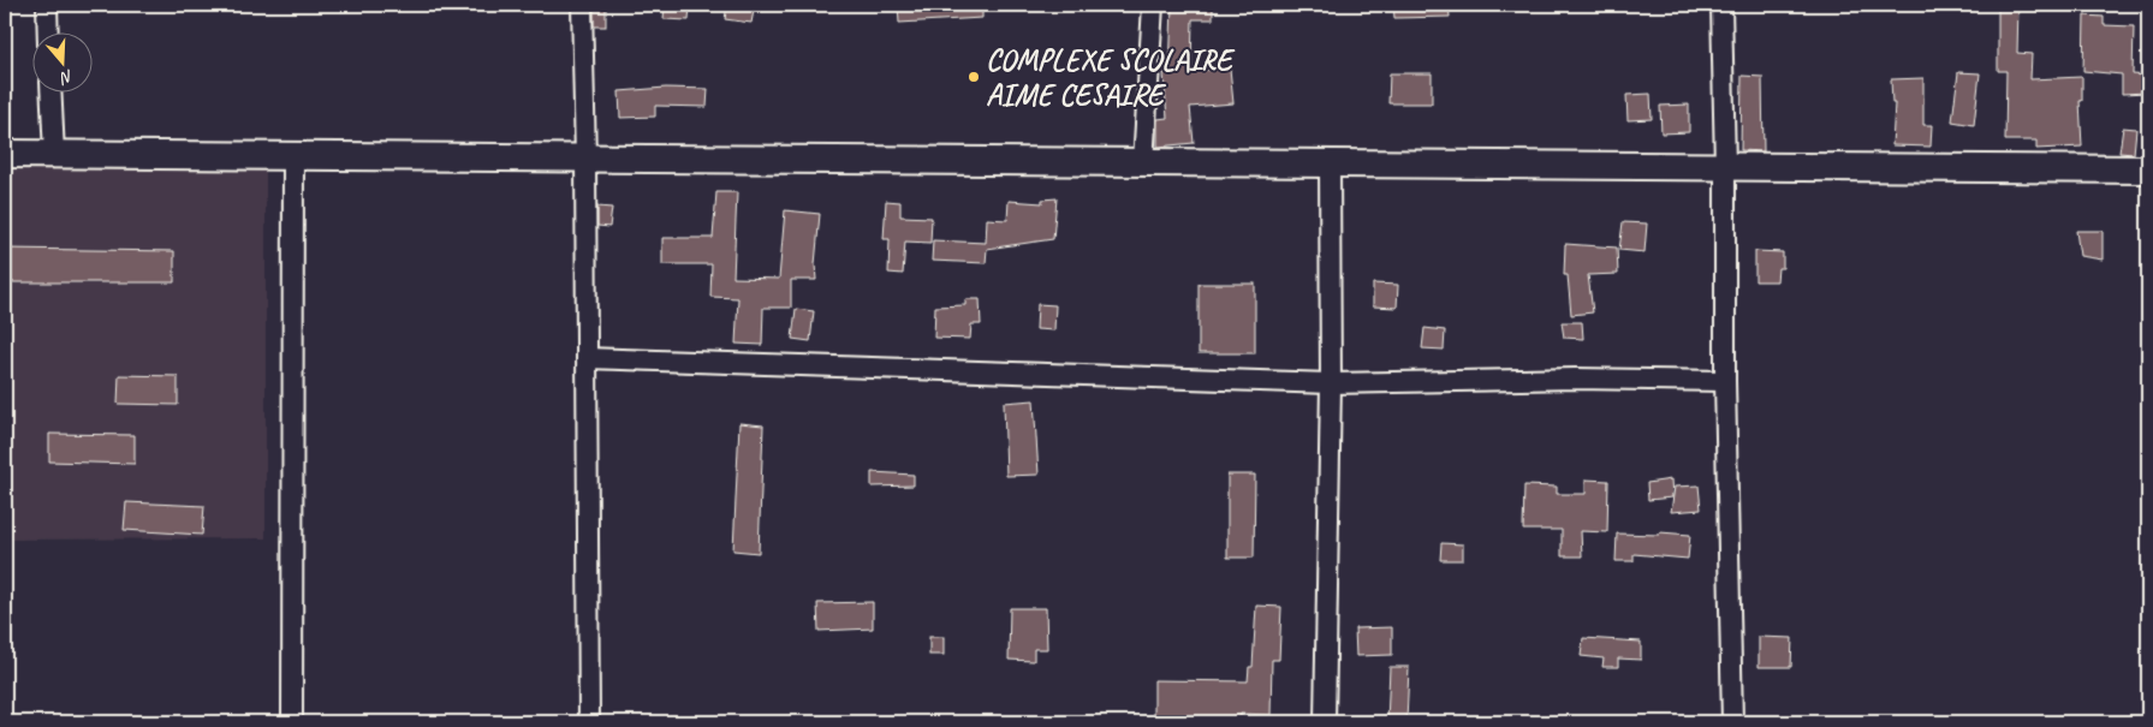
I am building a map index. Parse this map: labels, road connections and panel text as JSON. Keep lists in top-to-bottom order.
{
  "places": ["COMPLEXE SCOLAIRE AIME CESAIRE"],
  "north": "bottom"
}
